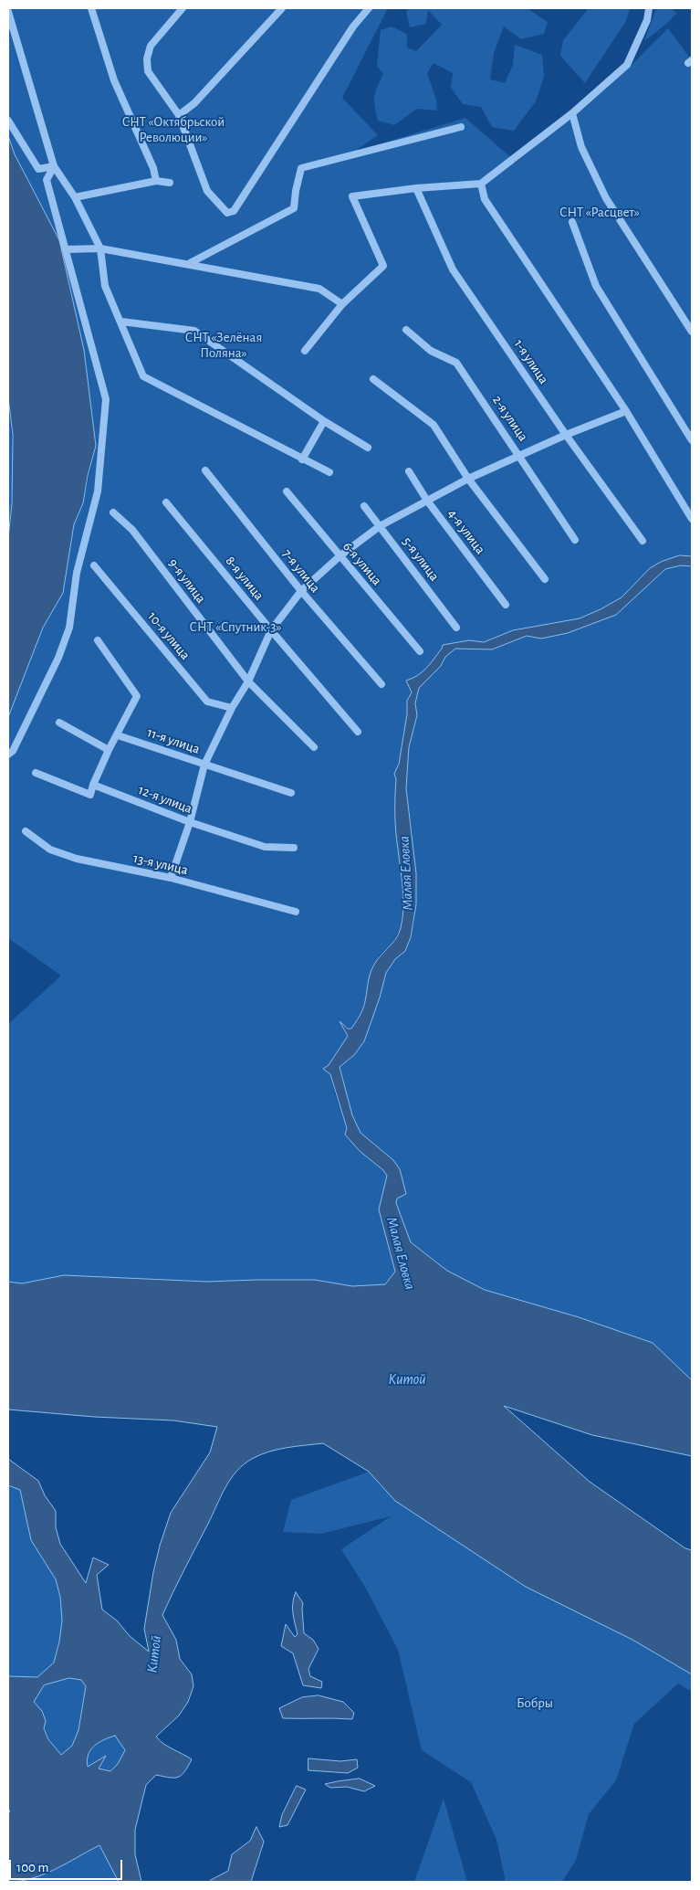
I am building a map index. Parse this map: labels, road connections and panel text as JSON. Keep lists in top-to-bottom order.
{
  "streets": {
    "street": [
      "1-я улица",
      "2-я улица",
      "4-я улица",
      "5-я улица",
      "6-я улица",
      "7-я улица",
      "8-я улица",
      "9-я улица",
      "10-я улица",
      "11-я улица",
      "12-я улица",
      "13-я улица"
    ]
  },
  "water": ["Малая Еловка", "Китой"],
  "parks": [
    "СНТ «Октябрьской Революции»",
    "СНТ «Расцвет»",
    "СНТ «Зелёная Поляна»",
    "СНТ «Спутник-3»",
    "Бобры"
  ],
  "scale_bar": "100 m"
}
